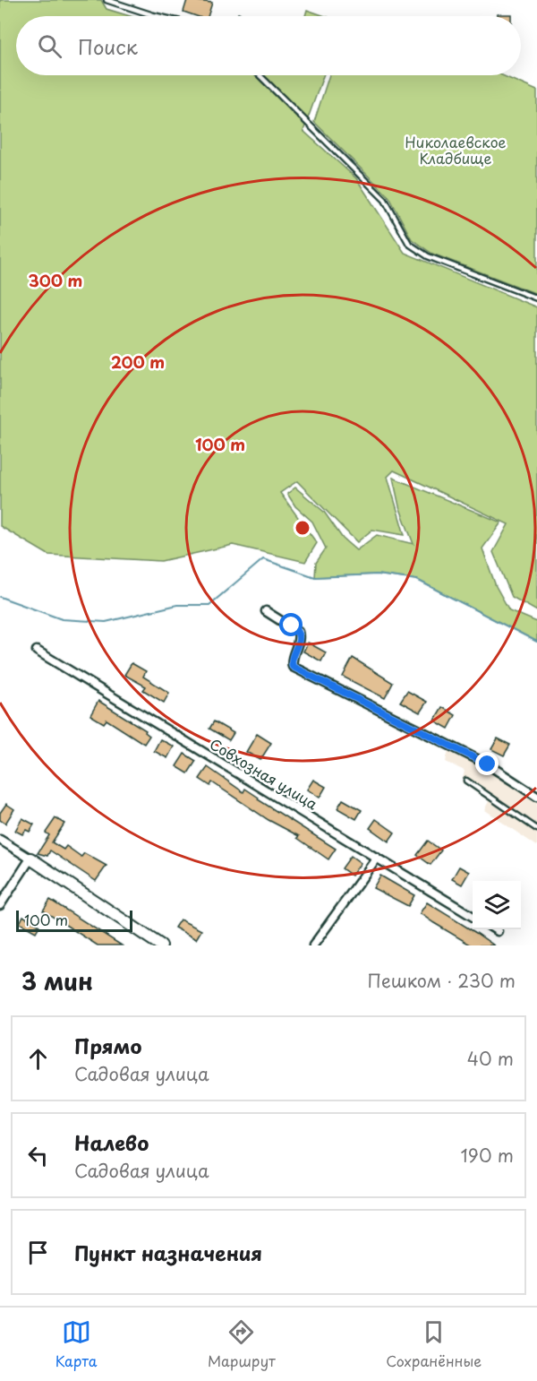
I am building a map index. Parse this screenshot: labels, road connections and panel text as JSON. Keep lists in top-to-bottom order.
{
  "streets": {
    "street": ["Совхозная улица"]
  },
  "parks": ["Николаевское Кладбище"],
  "scale_bar": "100 m",
  "page": {
    "search": "Поиск",
    "scale": "100 m",
    "heading": ["3 мин", "Пешком · 230 m"],
    "list": [
      ["Прямо", "Садовая улица", "40 m"],
      ["Налево", "Садовая улица", "190 m"],
      "Пункт назначения"
    ],
    "nav": ["Карта", "Маршрут", "Сохранённые"]
  },
  "rings": ["300 m", "200 m", "100 m"]
}
